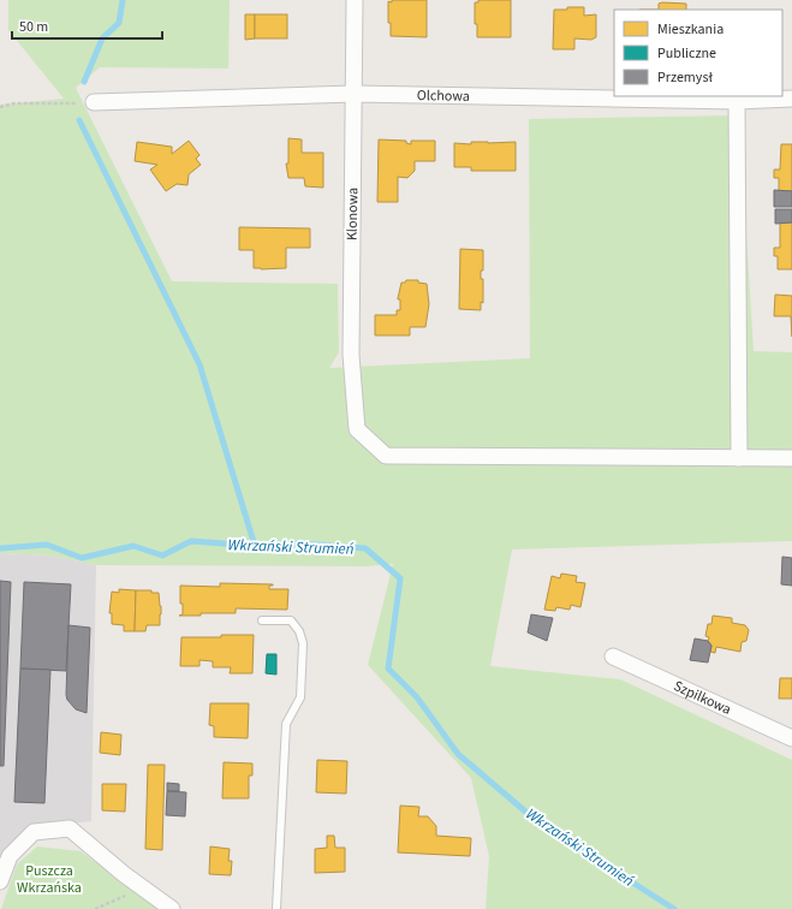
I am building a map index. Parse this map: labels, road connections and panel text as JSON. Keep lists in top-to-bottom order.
{
  "streets": {
    "street": ["Olchowa", "Klonowa", "Szpilkowa"]
  },
  "crossings": [
    ["Olchowa", "Klonowa"]
  ],
  "water": ["Wkrzański Strumień"],
  "parks": ["Puszcza Wkrzańska"],
  "legend": ["Mieszkania", "Publiczne", "Przemysł"],
  "scale_bar": "50 m"
}
